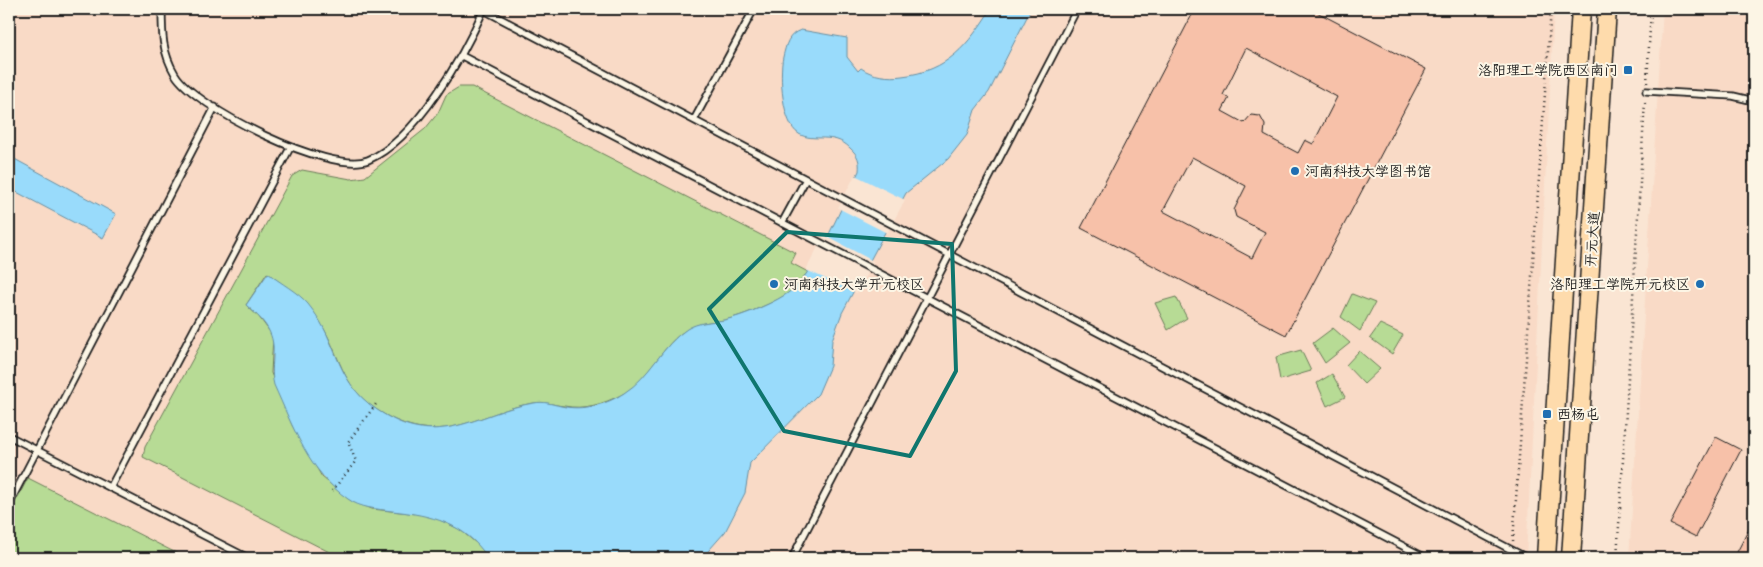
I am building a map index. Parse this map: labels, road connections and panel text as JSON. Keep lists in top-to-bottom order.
{
  "streets": {
    "main road": ["开元大道"]
  },
  "places": {
    "transit": ["洛阳理工学院西区南门", "西杨屯"],
    "other": ["河南科技大学图书馆", "河南科技大学开元校区", "洛阳理工学院开元校区"]
  }
}
